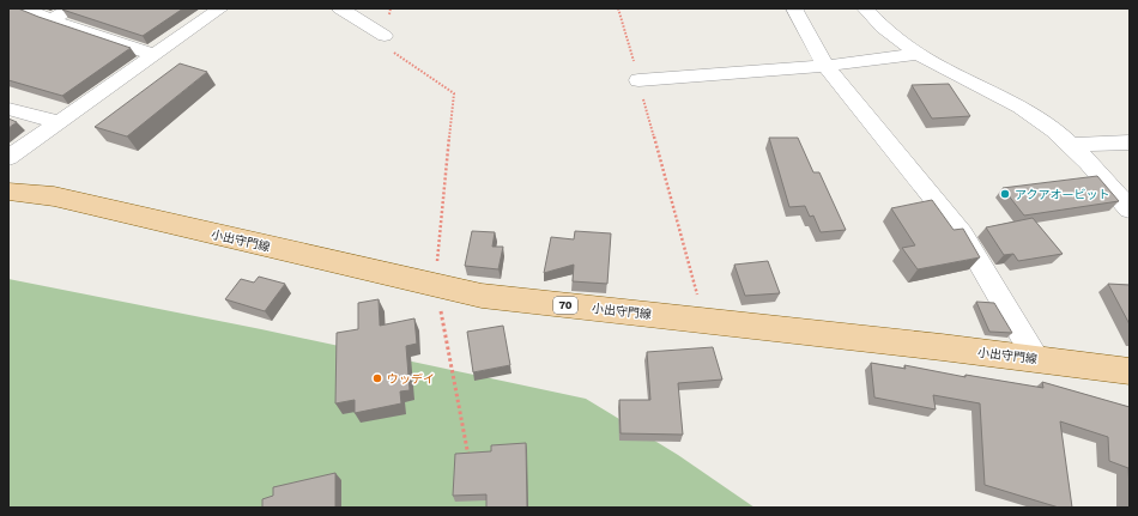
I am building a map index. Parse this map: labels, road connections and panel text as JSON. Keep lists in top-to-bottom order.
{
  "streets": {
    "main road": ["小出守門線", "70"]
  },
  "places": ["アクアオービット", "ウッデイ"]
}
